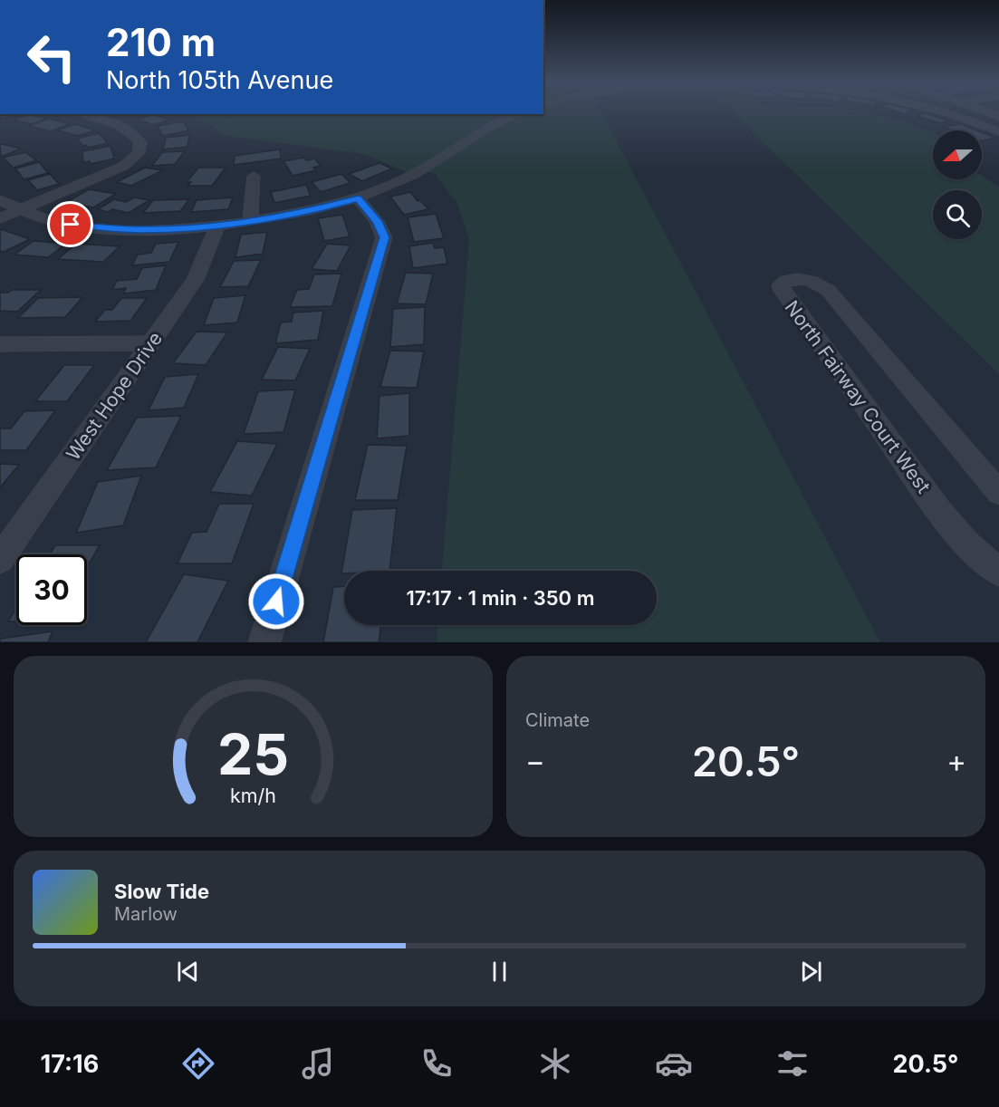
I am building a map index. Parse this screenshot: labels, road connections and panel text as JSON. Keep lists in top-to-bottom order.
{
  "streets": {
    "street": ["West Hope Drive", "North Fairway Court West"]
  },
  "north": "left",
  "page": {
    "turn": ["210 m", "North 105th Avenue"],
    "limit": "30",
    "trip": "17:17 · 1 min · 350 m",
    "tile": "Climate",
    "heat": ["−", "20.5°", "+"],
    "song": ["Slow Tide", "Marlow"],
    "tabs": ["17:16", "20.5°"],
    "gauge": ["25", "km/h"]
  }
}
